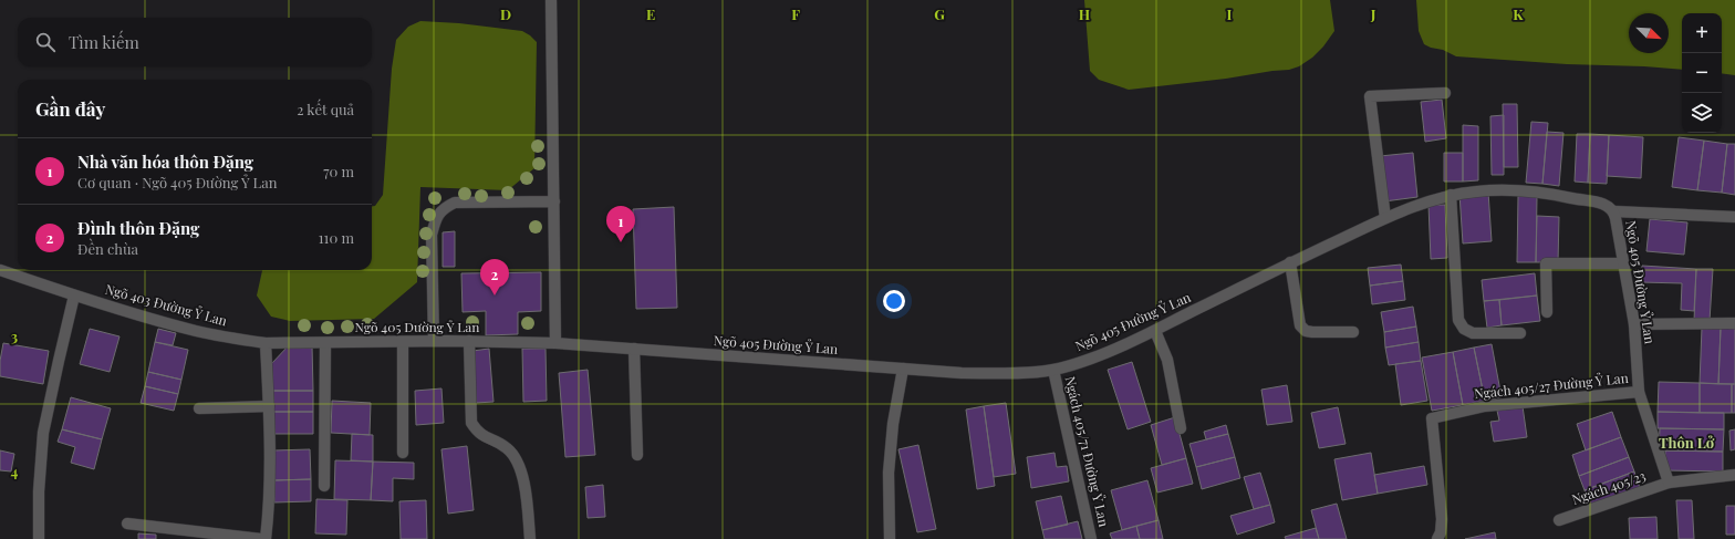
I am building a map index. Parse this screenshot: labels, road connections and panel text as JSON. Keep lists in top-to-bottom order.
{
  "streets": {
    "street": [
      "Ngõ 405 Đường Ỷ Lan",
      "Ngõ 403 Đường Ỷ Lan",
      "Ngách 405/27 Đường Ỷ Lan",
      "Ngách 405/71 Đường Ỷ Lan",
      "Ngách 405/23"
    ]
  },
  "crossings": [
    ["Ngõ 405 Đường Ỷ Lan", "Ngõ 403 Đường Ỷ Lan"],
    ["Ngõ 405 Đường Ỷ Lan", "Ngách 405/27 Đường Ỷ Lan"],
    ["Ngõ 405 Đường Ỷ Lan", "Ngách 405/71 Đường Ỷ Lan"],
    ["Ngõ 405 Đường Ỷ Lan", "Ngách 405/23"]
  ],
  "districts": ["Thôn Lở"],
  "north": "bottom right",
  "page": {
    "map_buttons": ["+", "−"],
    "search": "Tìm kiếm",
    "heading": ["Gần đây", "2 kết quả"],
    "list": [
      {
        "mark": "1",
        "name": "Nhà văn hóa thôn Đặng",
        "note": "Cơ quan · Ngõ 405 Đường Ỷ Lan",
        "value": "70 m"
      },
      {
        "mark": "2",
        "name": "Đình thôn Đặng",
        "note": "Đền chùa",
        "value": "110 m"
      }
    ],
    "pins": ["1", "2"]
  },
  "grid": {
    "columns": [
      "D",
      "E",
      "F",
      "G",
      "H",
      "I",
      "J",
      "K"
    ],
    "rows": ["3", "4"]
  }
}
